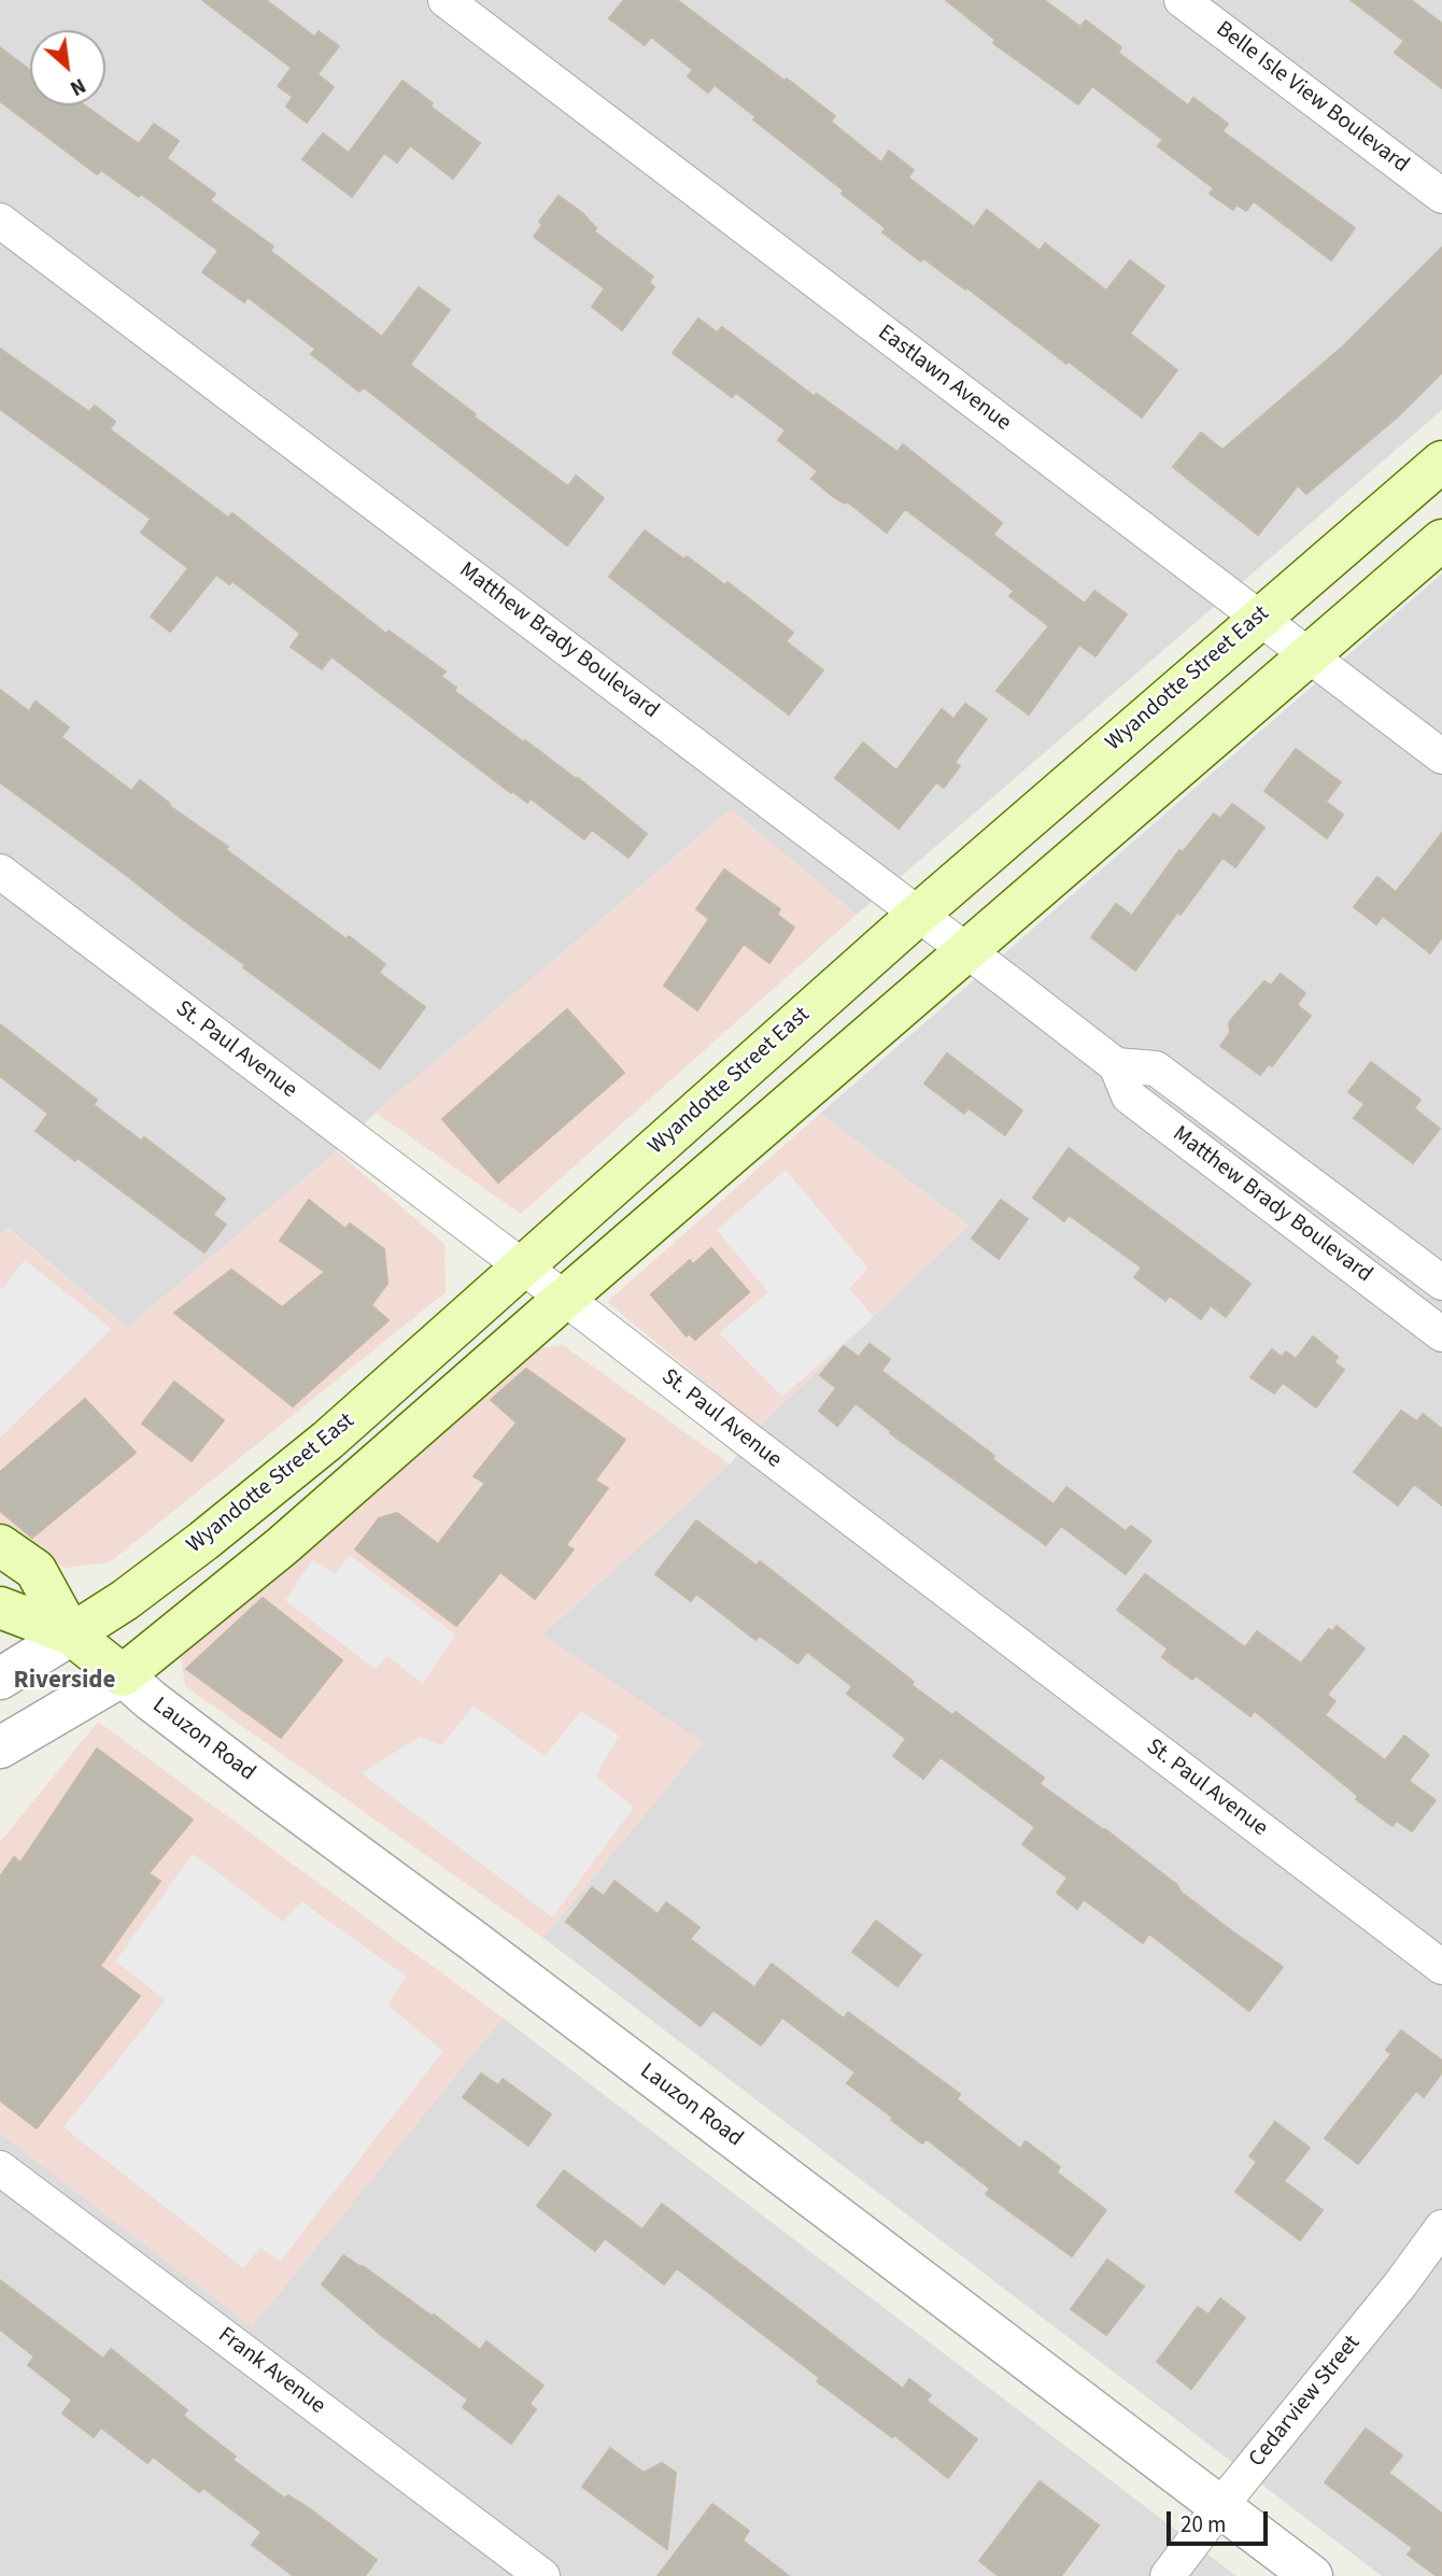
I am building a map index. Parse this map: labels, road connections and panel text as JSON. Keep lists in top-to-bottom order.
{
  "streets": {
    "main road": ["Wyandotte Street East", "Lauzon Road"],
    "street": [
      "Belle Isle View Boulevard",
      "Eastlawn Avenue",
      "Matthew Brady Boulevard",
      "St. Paul Avenue",
      "Frank Avenue",
      "Cedarview Street"
    ]
  },
  "crossings": [
    ["Eastlawn Avenue", "Wyandotte Street East"],
    ["Matthew Brady Boulevard", "Wyandotte Street East"],
    ["Wyandotte Street East", "St. Paul Avenue"],
    ["Wyandotte Street East", "Lauzon Road"],
    ["Lauzon Road", "Cedarview Street"]
  ],
  "districts": ["Riverside"],
  "scale_bar": "20 m",
  "north": "bottom right"
}
